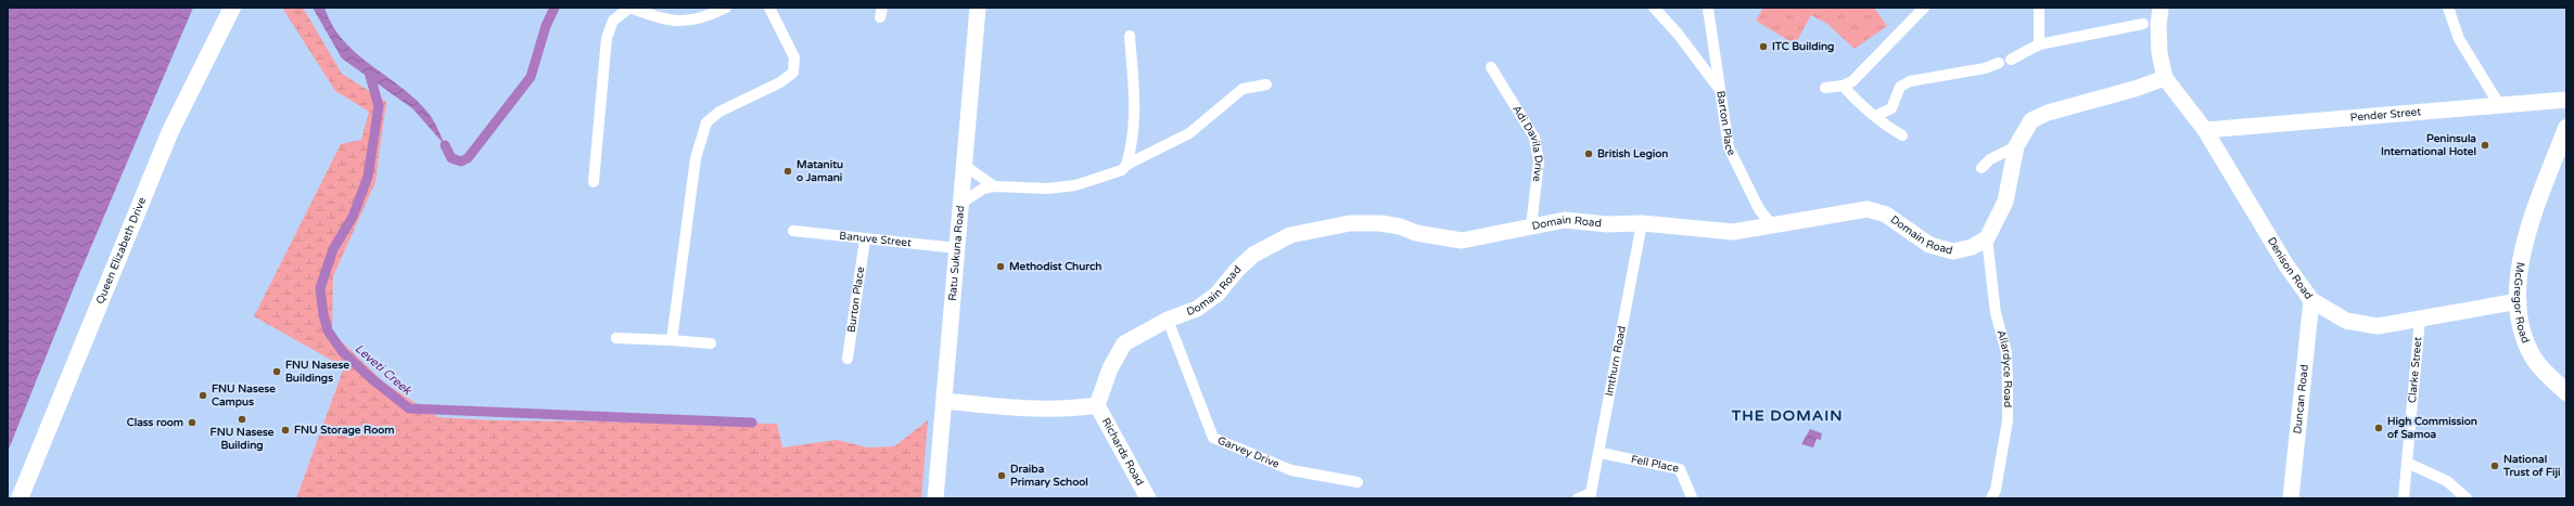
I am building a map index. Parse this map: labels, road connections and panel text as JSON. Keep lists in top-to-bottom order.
{
  "streets": {
    "main road": ["Queen Elizabeth Drive", "McGregor Road"],
    "street": [
      "Pender Street",
      "Barton Place",
      "Adi Davila Drive",
      "Domain Road",
      "Banuve Street",
      "Ratu Sukuna Road",
      "Denison Road",
      "Burton Place",
      "Imthurn Road",
      "Allardyce Road",
      "Clarke Street",
      "Duncan Road",
      "Richards Road",
      "Garvey Drive",
      "Fell Place"
    ]
  },
  "crossings": [
    ["Pender Street", "Denison Road"],
    ["Barton Place", "Domain Road"],
    ["Adi Davila Drive", "Domain Road"],
    ["Domain Road", "Imthurn Road"],
    ["Domain Road", "Allardyce Road"],
    ["Domain Road", "Richards Road"],
    ["Domain Road", "Garvey Drive"],
    ["Banuve Street", "Ratu Sukuna Road"],
    ["Banuve Street", "Burton Place"],
    ["Denison Road", "McGregor Road"],
    ["Denison Road", "Clarke Street"],
    ["Denison Road", "Duncan Road"],
    ["Imthurn Road", "Fell Place"]
  ],
  "districts": ["THE DOMAIN"],
  "water": ["Leveti Creek"],
  "places": [
    "ITC Building",
    "Peninsula International Hotel",
    "British Legion",
    "Matanitu o Jamani",
    "Methodist Church",
    "FNU Nasese Buildings",
    "FNU Nasese Campus",
    "FNU Nasese Building",
    "Class room",
    "High Commission of Samoa",
    "FNU Storage Room",
    "National Trust of Fiji",
    "Draiba Primary School"
  ]
}
